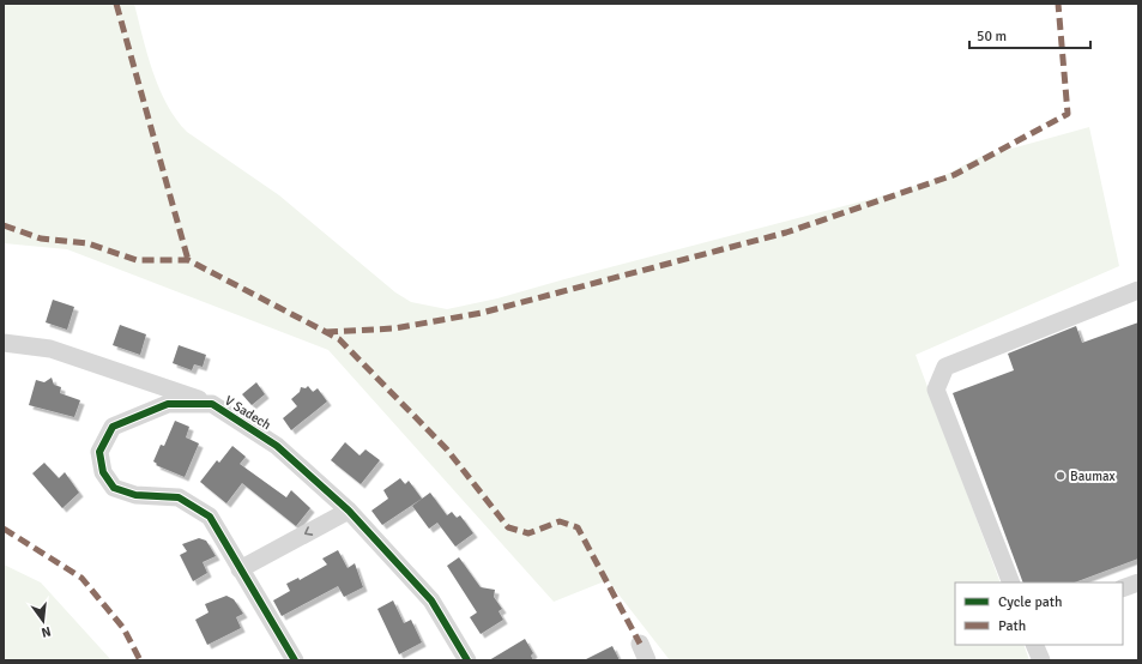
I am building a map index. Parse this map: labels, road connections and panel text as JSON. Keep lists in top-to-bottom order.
{
  "streets": {
    "street": ["V Sadech"]
  },
  "places": ["Baumax"],
  "legend": ["Cycle path", "Path"],
  "scale_bar": "50 m",
  "north": "bottom"
}
